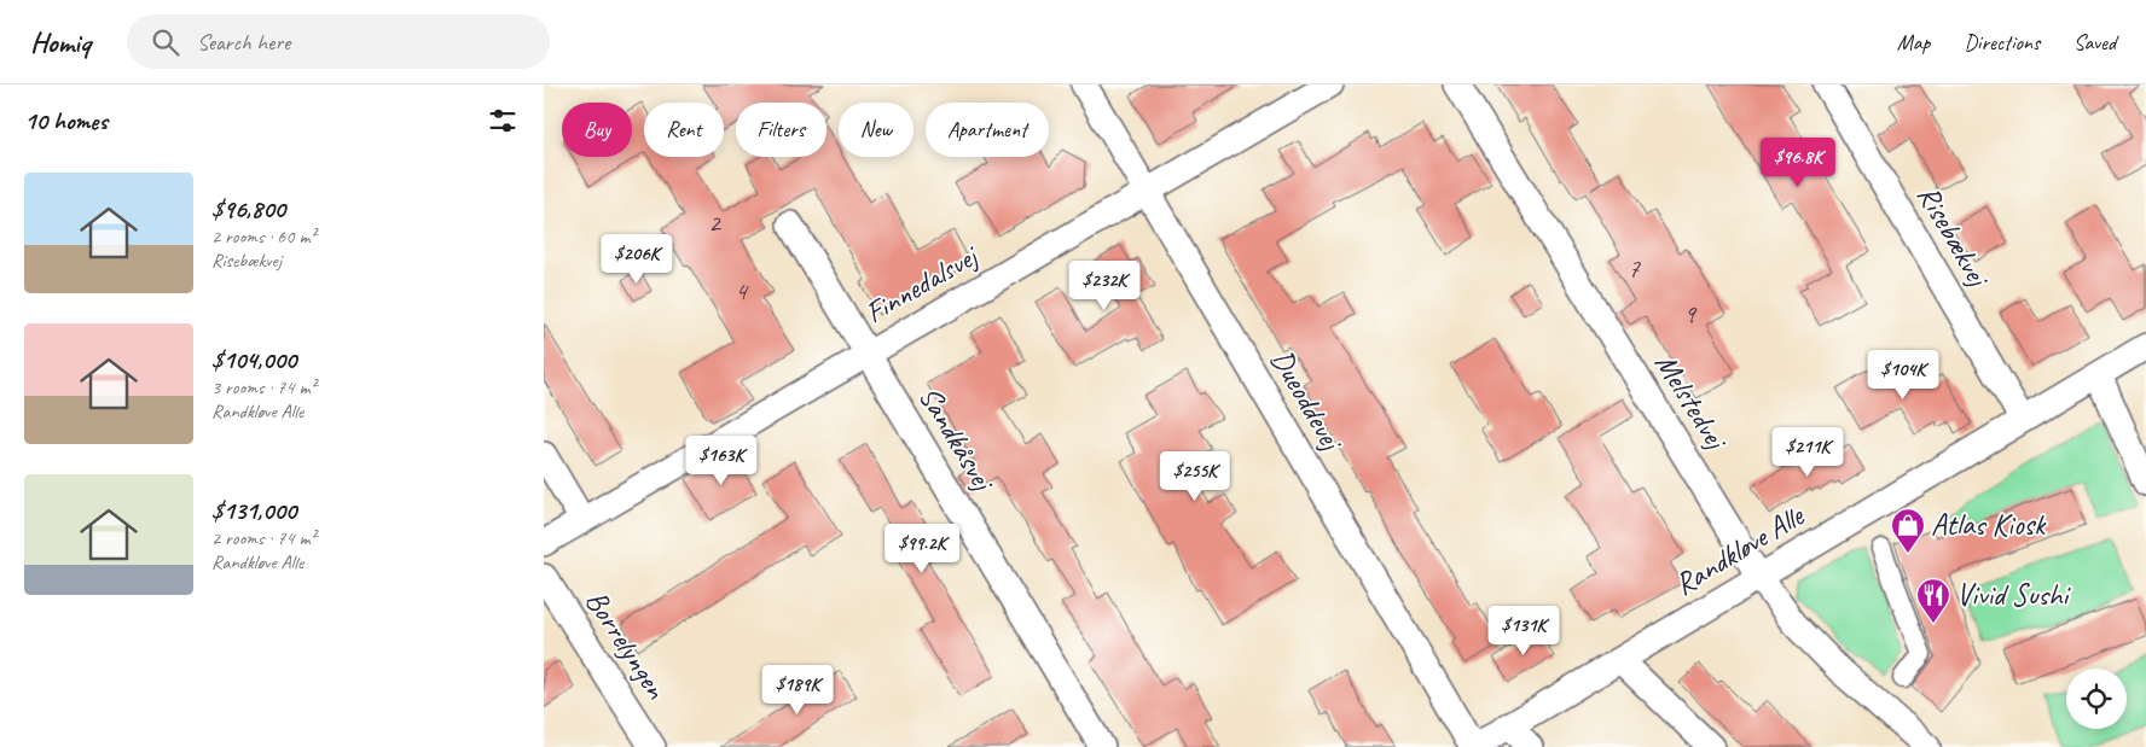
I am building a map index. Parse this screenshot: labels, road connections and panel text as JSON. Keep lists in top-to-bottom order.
{
  "streets": {
    "street": [
      "Risebækvej",
      "Finnedalsvej",
      "Dueoddevej",
      "Melstedvej",
      "Sandkåsvej",
      "Randkløve Alle",
      "Borrelyngen"
    ]
  },
  "crossings": [
    ["Risebækvej", "Randkløve Alle"],
    ["Finnedalsvej", "Dueoddevej"],
    ["Finnedalsvej", "Sandkåsvej"],
    ["Dueoddevej", "Randkløve Alle"],
    ["Melstedvej", "Randkløve Alle"]
  ],
  "places": {
    "shop": ["Atlas Kiosk"],
    "restaurant": ["Vivid Sushi"]
  },
  "house_numbers": [
    "2",
    "7",
    "4",
    "9"
  ],
  "page": {
    "header": "Homiq",
    "search": "Search here",
    "nav": ["Map", "Directions", "Saved"],
    "heading": "10 homes",
    "chip": [
      "Buy",
      "Rent",
      "Filters",
      "New",
      "Apartment"
    ],
    "price": [
      "$96.8K",
      "$206K",
      "$232K",
      "$104K",
      "$211K",
      "$163K",
      "$255K",
      "$99.2K",
      "$131K",
      "$189K"
    ],
    "list": [
      {
        "name": "$96,800",
        "note": "2 rooms · 60 m² · Risebækvej"
      },
      {
        "name": "$104,000",
        "note": "3 rooms · 74 m² · Randkløve Alle"
      },
      {
        "name": "$131,000",
        "note": "2 rooms · 74 m² · Randkløve Alle"
      }
    ]
  }
}
